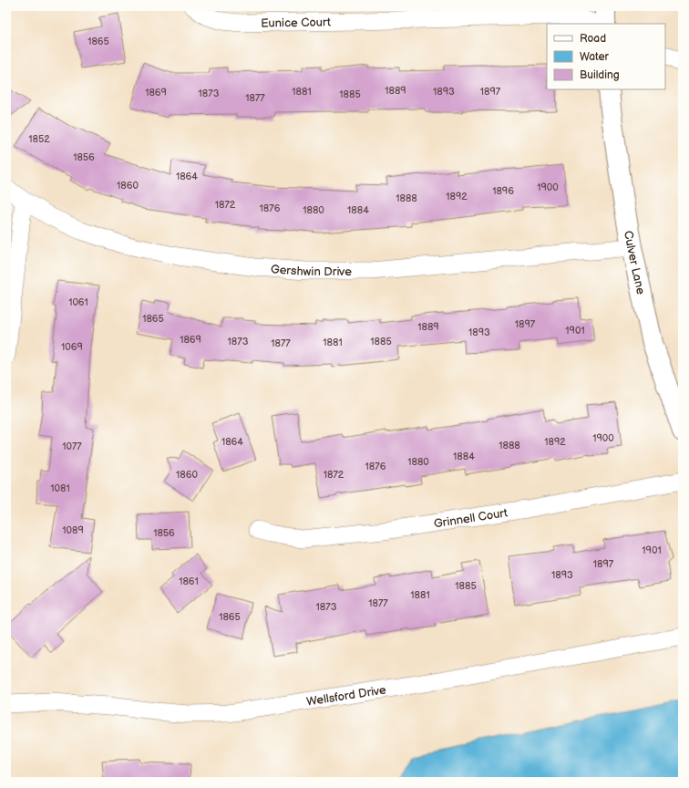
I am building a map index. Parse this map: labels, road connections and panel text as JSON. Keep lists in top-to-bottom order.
{
  "streets": {
    "street": [
      "Eunice Court",
      "Culver Lane",
      "Gershwin Drive",
      "Grinnell Court",
      "Wellsford Drive"
    ]
  },
  "crossings": [
    ["Culver Lane", "Gershwin Drive"]
  ],
  "house_numbers": [
    "1865",
    "1889",
    "1881",
    "1893",
    "1897",
    "1869",
    "1873",
    "1885",
    "1877",
    "1852",
    "1856",
    "1864",
    "1860",
    "1900",
    "1896",
    "1892",
    "1888",
    "1872",
    "1876",
    "1880",
    "1884",
    "1061",
    "1865",
    "1897",
    "1889",
    "1901",
    "1893",
    "1869",
    "1873",
    "1885",
    "1881",
    "1877",
    "1069",
    "1900",
    "1864",
    "1892",
    "1888",
    "1077",
    "1884",
    "1880",
    "1876",
    "1860",
    "1872",
    "1081",
    "1089",
    "1856",
    "1901",
    "1897",
    "1893",
    "1861",
    "1885",
    "1881",
    "1877",
    "1873",
    "1865"
  ],
  "legend": ["Road", "Water", "Building"]
}
